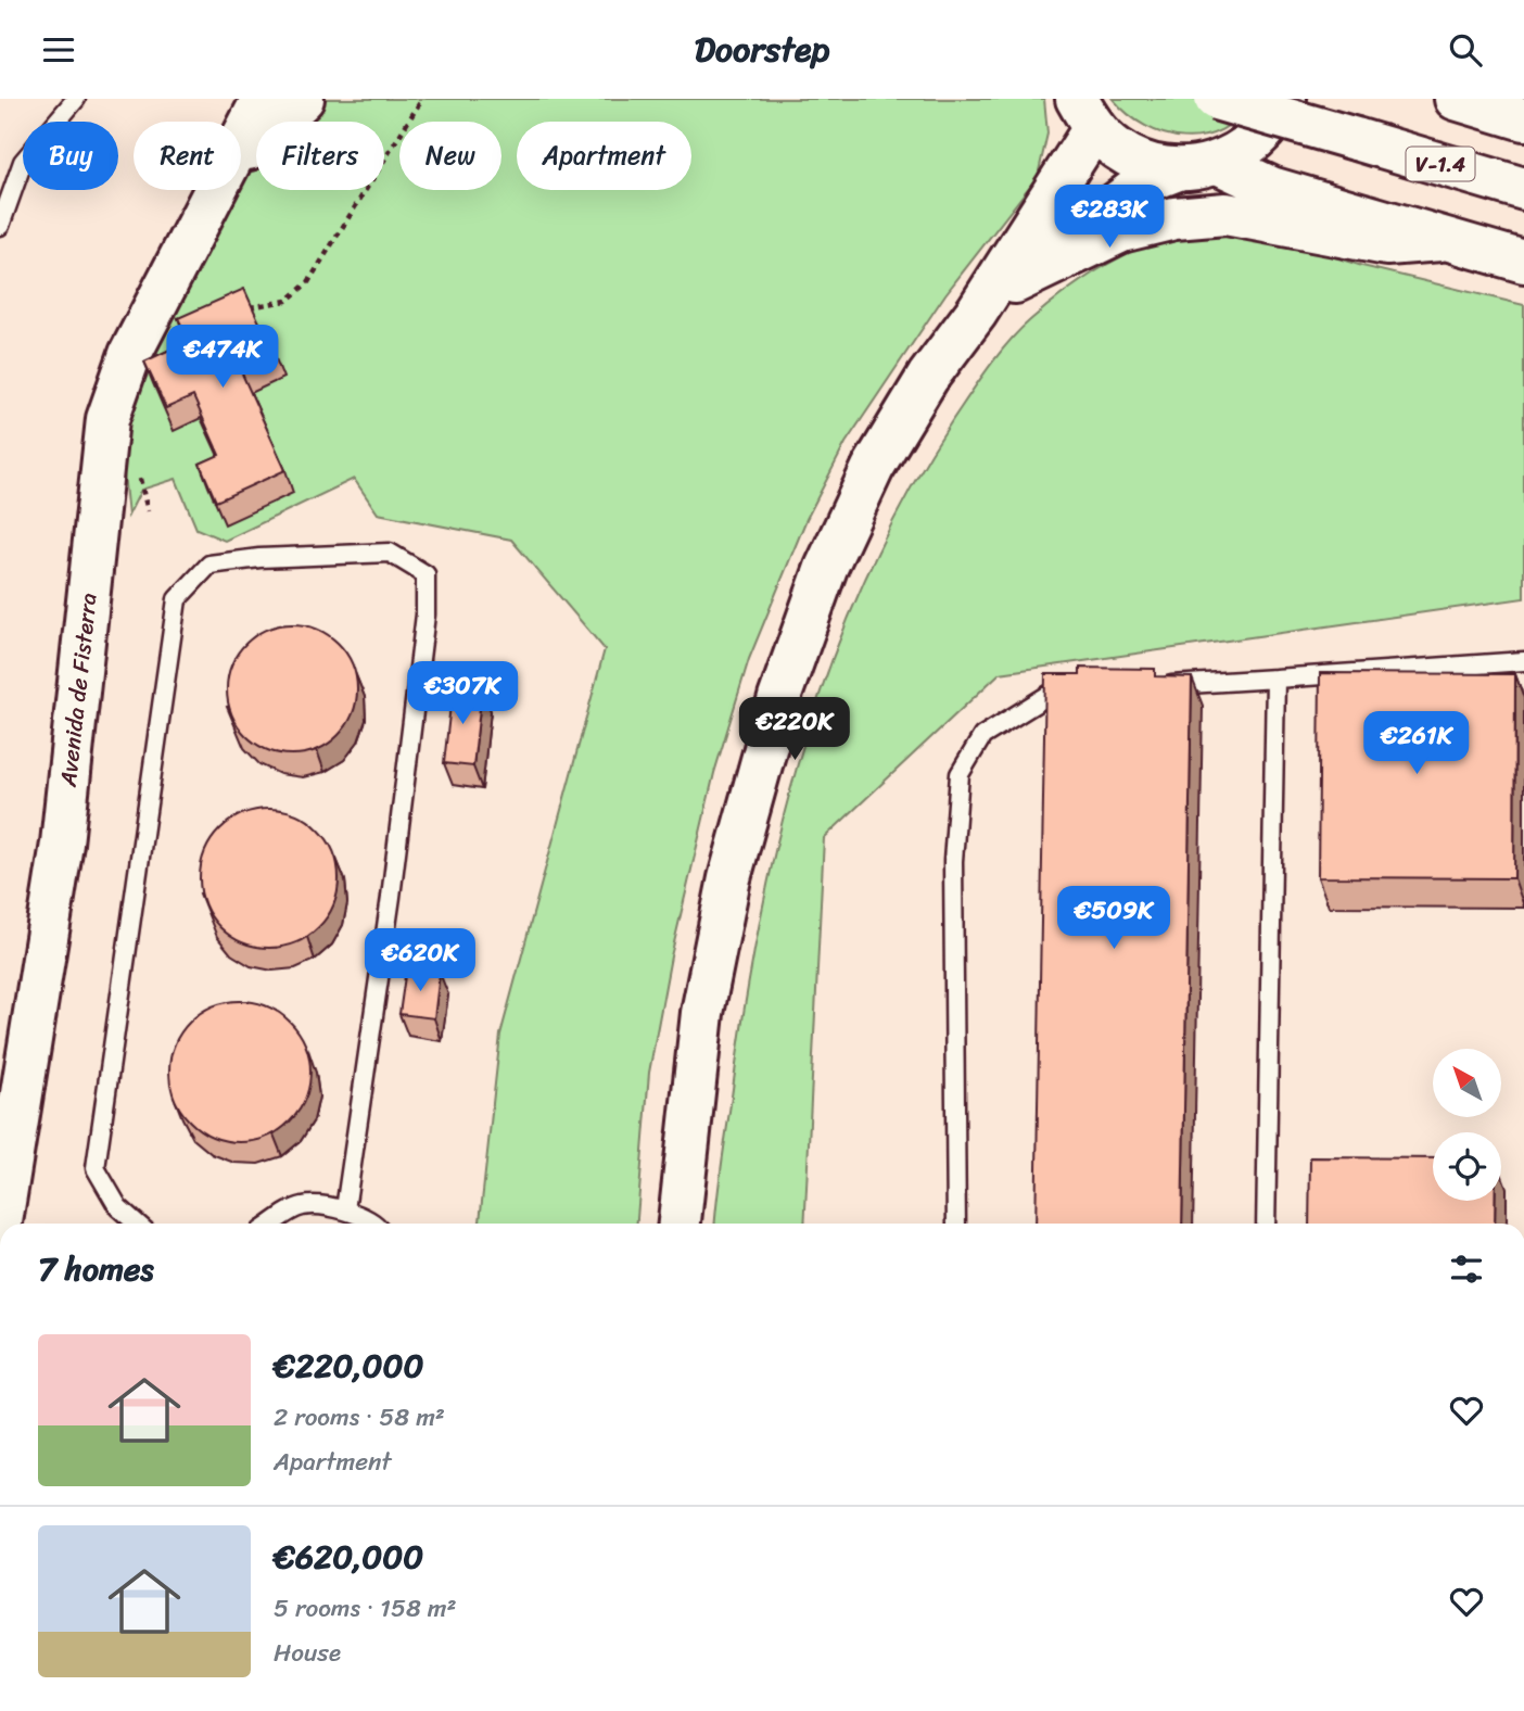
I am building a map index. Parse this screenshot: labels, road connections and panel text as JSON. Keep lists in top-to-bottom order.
{
  "streets": {
    "main road": ["V-1.4", "Avenida de Fisterra"]
  },
  "north": "top left",
  "page": {
    "header": "Doorstep",
    "chip": [
      "Buy",
      "Rent",
      "Filters",
      "New",
      "Apartment"
    ],
    "price": [
      "€283K",
      "€474K",
      "€307K",
      "€220K",
      "€261K",
      "€509K",
      "€620K"
    ],
    "heading": "7 homes",
    "list": [
      {
        "name": "€220,000",
        "note": "2 rooms · 58 m² · Apartment"
      },
      {
        "name": "€620,000",
        "note": "5 rooms · 158 m² · House"
      }
    ]
  }
}
